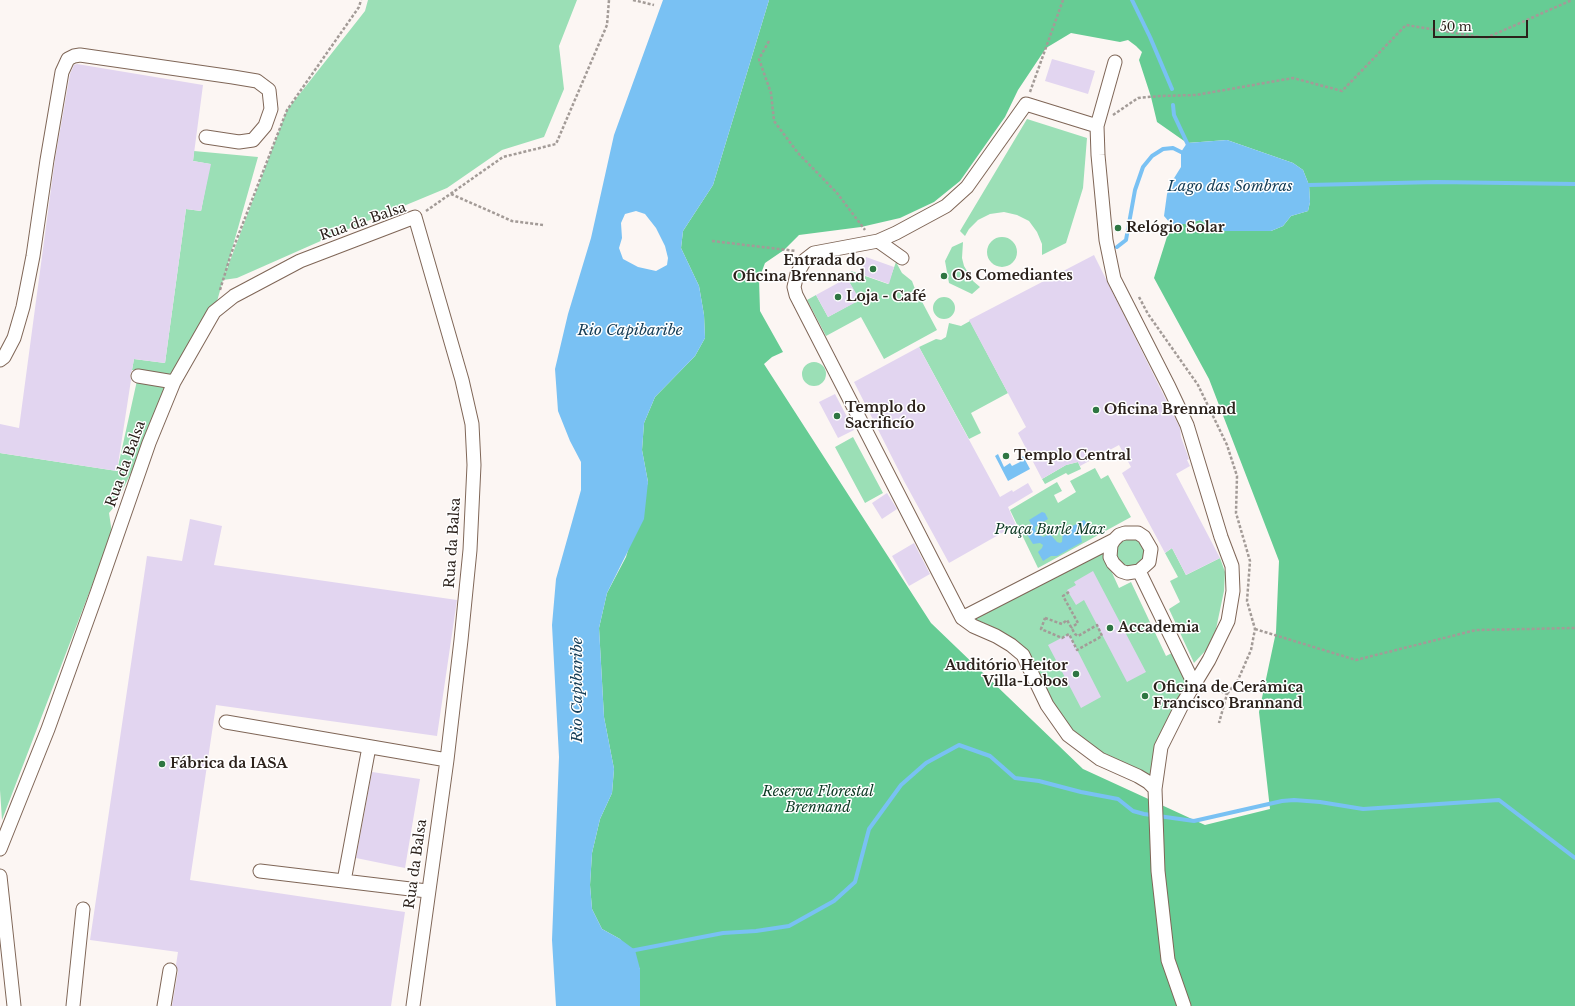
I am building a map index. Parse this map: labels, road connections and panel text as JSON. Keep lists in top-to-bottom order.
{
  "streets": {
    "street": ["Rua da Balsa"]
  },
  "water": ["Lago das Sombras", "Rio Capibaribe"],
  "parks": ["Praça Burle Max", "Reserva Florestal Brennand"],
  "places": [
    "Relógio Solar",
    "Entrada do Oficina Brennand",
    "Os Comediantes",
    "Loja - Café",
    "Oficina Brennand",
    "Templo do Sacrificío",
    "Templo Central",
    "Accademia",
    "Auditório Heitor Villa-Lobos",
    "Oficina de Cerâmica Francisco Brannand",
    "Fábrica da IASA"
  ],
  "scale_bar": "50 m"
}
